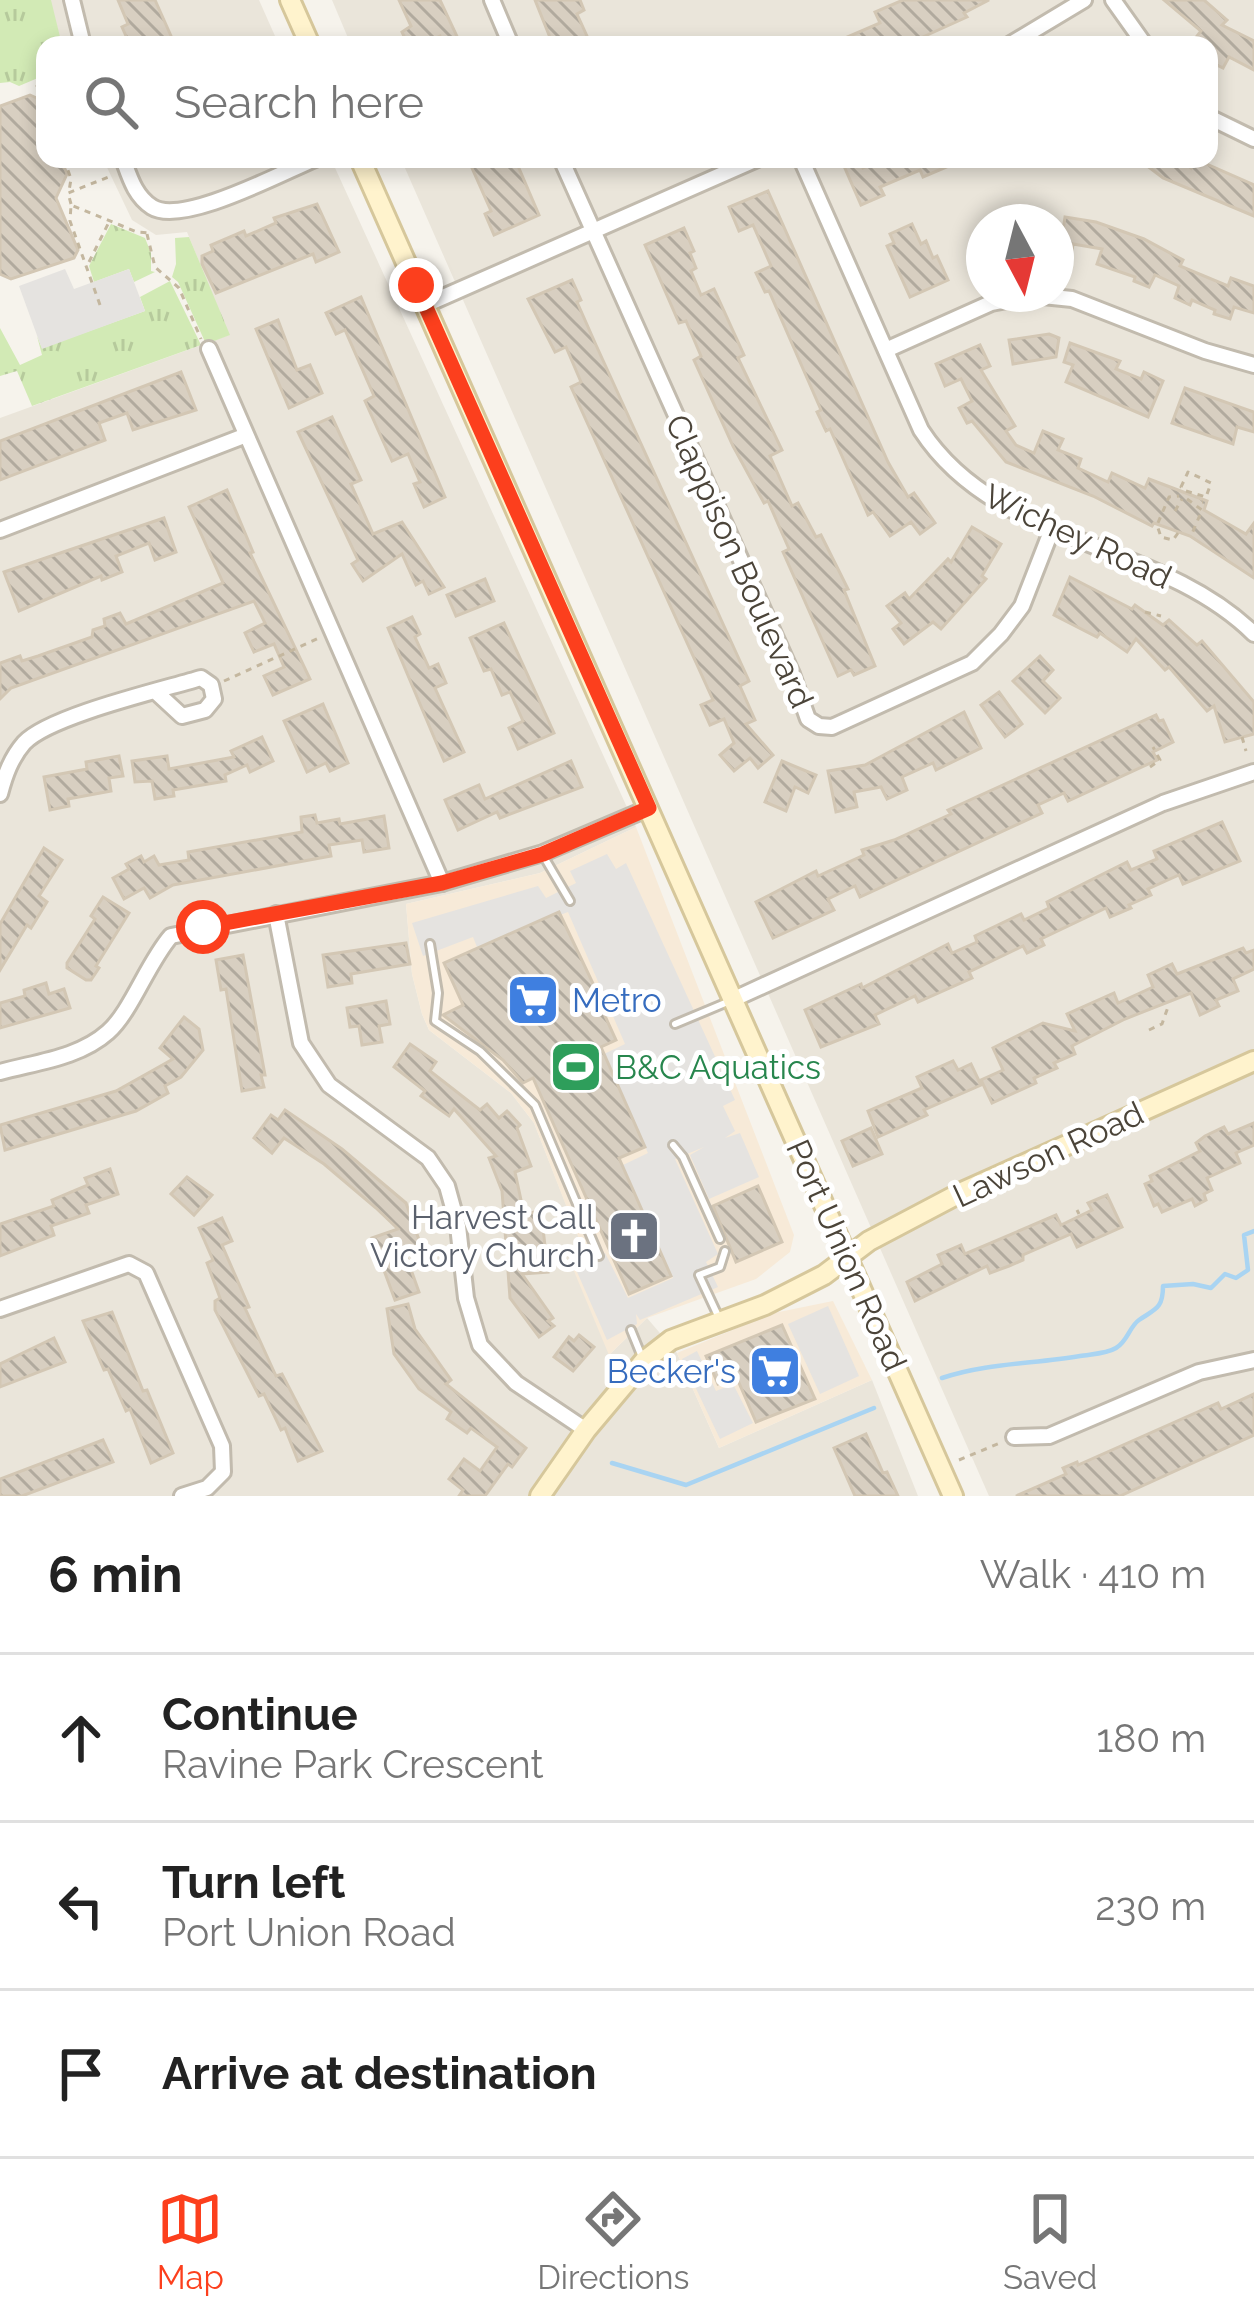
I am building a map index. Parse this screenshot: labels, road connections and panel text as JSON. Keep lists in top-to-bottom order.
{
  "streets": {
    "main road": ["Lawson Road", "Port Union Road"],
    "street": ["Wichey Road", "Clappison Boulevard"]
  },
  "crossings": [
    ["Wichey Road", "Clappison Boulevard"],
    ["Lawson Road", "Port Union Road"]
  ],
  "places": {
    "supermarket": ["Metro", "Becker's"],
    "sports": ["B&C Aquatics"],
    "church": ["Harvest Call Victory Church"]
  },
  "north": "bottom",
  "page": {
    "search": "Search here",
    "heading": ["6 min", "Walk · 410 m"],
    "list": [
      ["Continue", "Ravine Park Crescent", "180 m"],
      ["Turn left", "Port Union Road", "230 m"],
      "Arrive at destination"
    ],
    "nav": ["Map", "Directions", "Saved"]
  }
}
